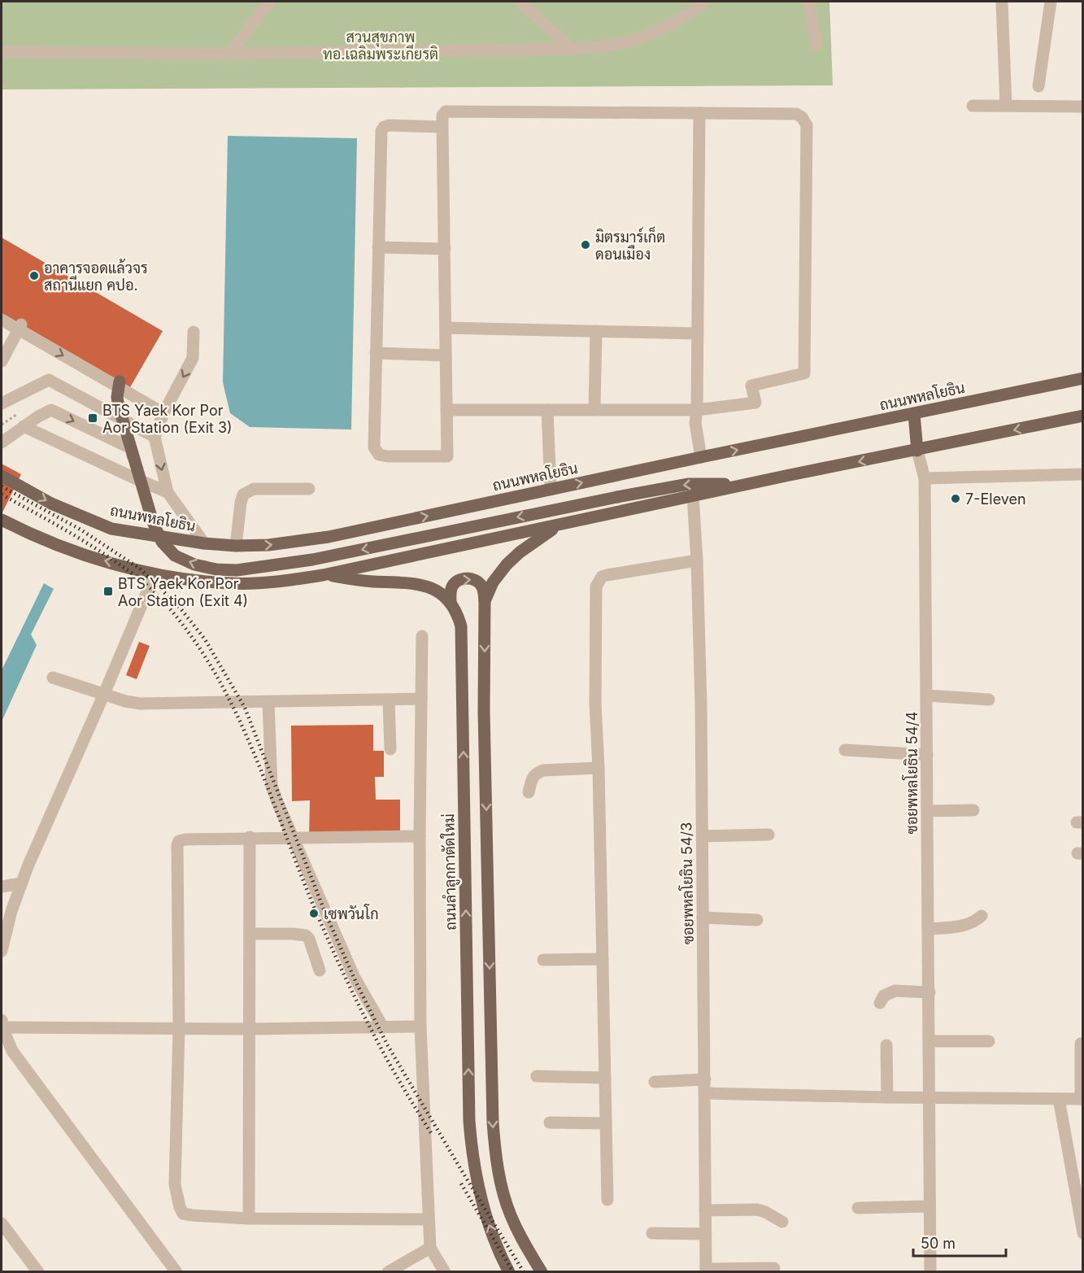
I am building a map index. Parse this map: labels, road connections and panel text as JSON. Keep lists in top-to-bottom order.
{
  "streets": {
    "main road": ["ถนนพหลโยธิน", "ถนนลำลูกกาตัดใหม่"],
    "street": ["ซอยพหลโยธิน 54/4", "ซอยพหลโยธิน 54/3"]
  },
  "parks": ["สวนสุขภาพ ทอ.เฉลิมพระเกียรติ"],
  "places": {
    "other": [
      "มิตรมาร์เก็ต ดอนเมือง",
      "อาคารจอดแล้วจร สถานีแยก คปอ.",
      "7-Eleven",
      "เซพวันโก"
    ],
    "transit": ["BTS Yaek Kor Por Aor Station (Exit 3)", "BTS Yaek Kor Por Aor Station (Exit 4)"]
  },
  "scale_bar": "50 m"
}
